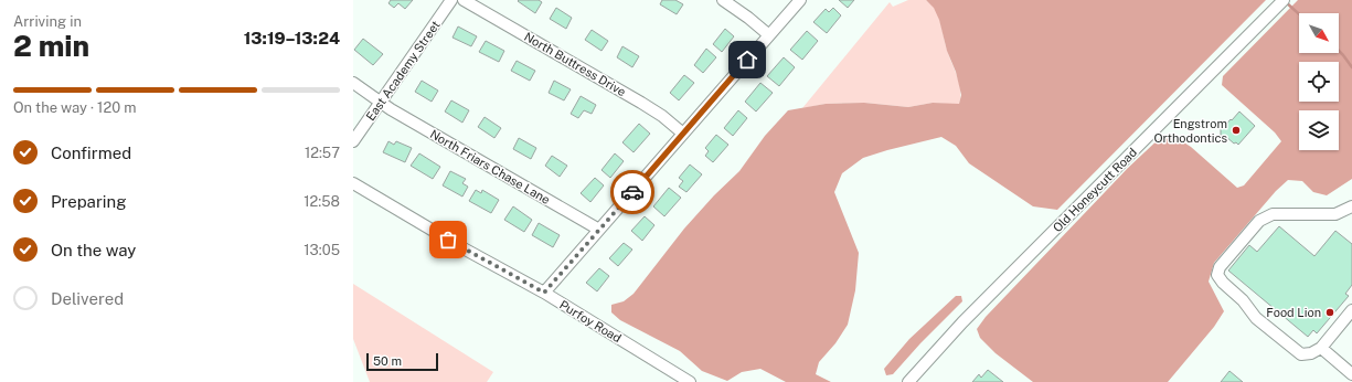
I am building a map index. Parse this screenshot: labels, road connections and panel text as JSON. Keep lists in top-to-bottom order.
{
  "streets": {
    "street": [
      "North Buttress Drive",
      "East Academy Street",
      "North Friars Chase Lane",
      "Old Honeycutt Road",
      "Purfoy Road"
    ]
  },
  "crossings": [
    ["East Academy Street", "North Friars Chase Lane"]
  ],
  "places": ["Engstrom Orthodontics", "Food Lion"],
  "scale_bar": "50 m",
  "north": "bottom right",
  "page": {
    "heading": ["2 min", "Arriving in", "13:19–13:24"],
    "bar": "On the way · 120 m",
    "list": [
      ["Confirmed", "12:57"],
      ["Preparing", "12:58"],
      ["On the way", "13:05"],
      "Delivered"
    ],
    "scale": "50 m"
  }
}
